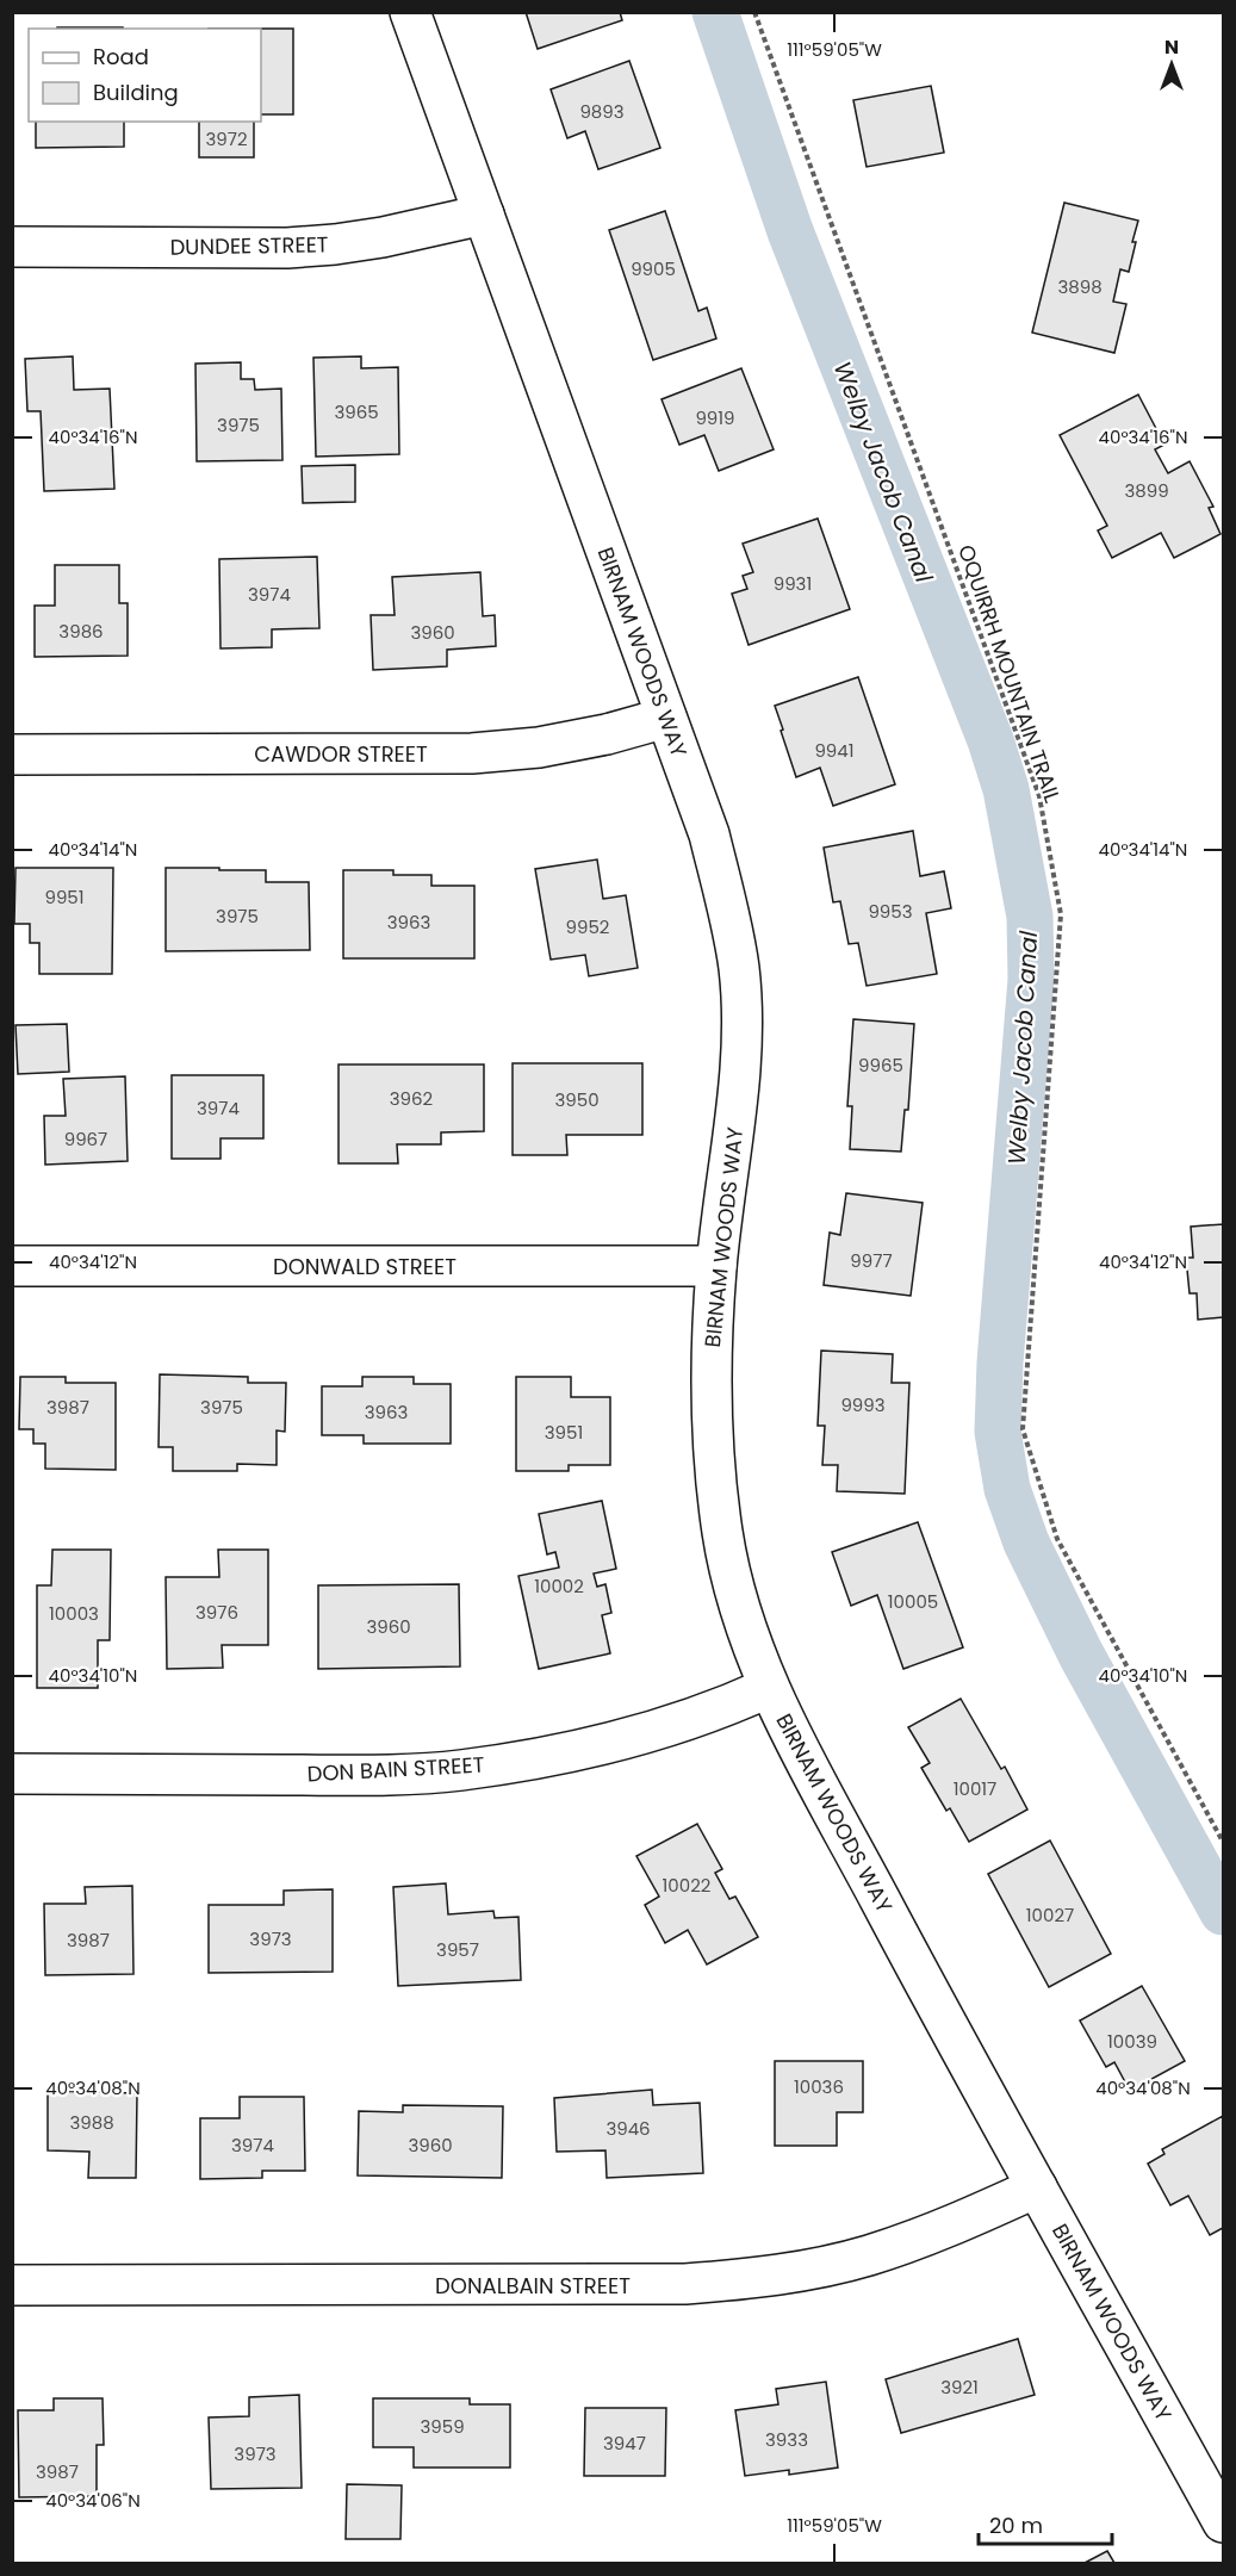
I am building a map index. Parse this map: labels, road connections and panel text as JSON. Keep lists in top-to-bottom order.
{
  "streets": {
    "street": [
      "DUNDEE STREET",
      "BIRNAM WOODS WAY",
      "CAWDOR STREET",
      "DONWALD STREET",
      "DON BAIN STREET",
      "DONALBAIN STREET"
    ],
    "path": ["OQUIRRH MOUNTAIN TRAIL"]
  },
  "crossings": [
    ["DUNDEE STREET", "BIRNAM WOODS WAY"],
    ["BIRNAM WOODS WAY", "CAWDOR STREET"],
    ["BIRNAM WOODS WAY", "DONWALD STREET"],
    ["BIRNAM WOODS WAY", "DON BAIN STREET"],
    ["BIRNAM WOODS WAY", "DONALBAIN STREET"]
  ],
  "water": ["Welby Jacob Canal"],
  "house_numbers": [
    "9893",
    "3972",
    "9905",
    "3898",
    "3965",
    "9919",
    "3975",
    "3899",
    "9931",
    "3974",
    "3986",
    "3960",
    "9941",
    "9951",
    "9953",
    "3975",
    "3963",
    "9952",
    "9965",
    "3962",
    "3950",
    "3974",
    "9967",
    "9977",
    "9993",
    "3987",
    "3975",
    "3963",
    "3951",
    "10002",
    "10005",
    "3976",
    "10003",
    "3960",
    "10017",
    "10022",
    "10027",
    "3973",
    "3987",
    "3957",
    "10039",
    "10036",
    "3988",
    "3946",
    "3974",
    "3960",
    "3921",
    "3959",
    "3933",
    "3947",
    "3973",
    "3987"
  ],
  "legend": ["Road", "Building"],
  "scale_bar": "20 m",
  "north": "top",
  "coordinates": [
    "111°59'05\"W",
    "40°34'16\"N",
    "40°34'14\"N",
    "40°34'12\"N",
    "40°34'10\"N",
    "40°34'08\"N",
    "40°34'06\"N"
  ]
}
